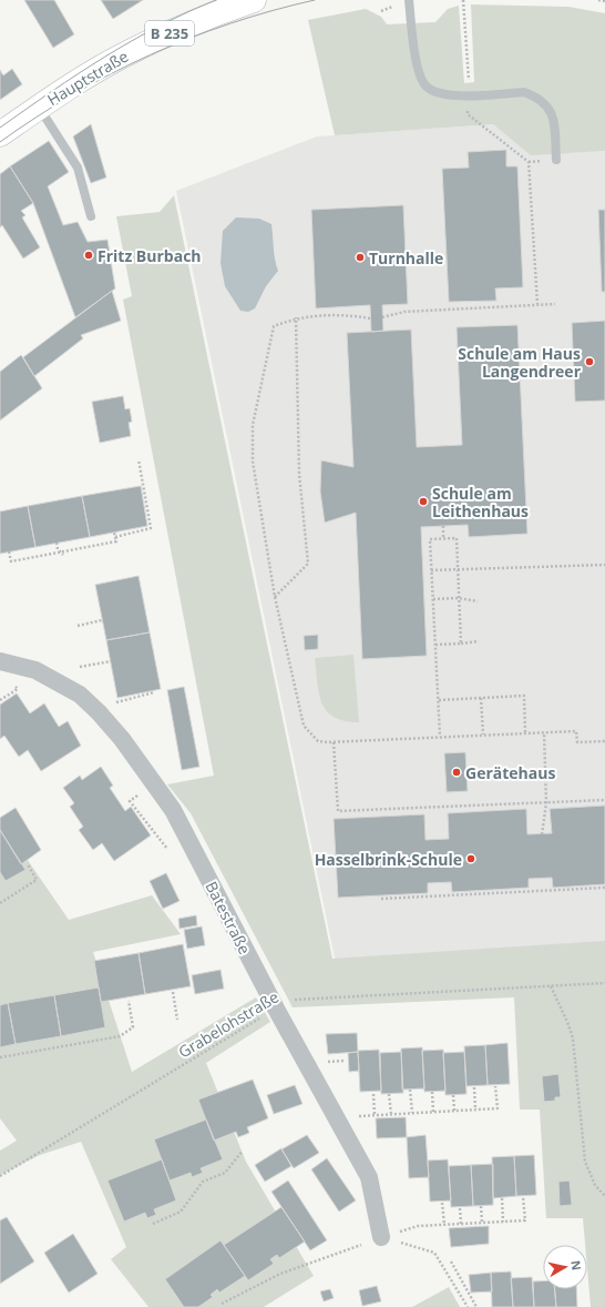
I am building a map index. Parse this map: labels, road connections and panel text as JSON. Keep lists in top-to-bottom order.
{
  "streets": {
    "main road": ["B 235", "Hauptstraße"],
    "street": ["Batestraße"],
    "path": ["Grabelohstraße"]
  },
  "crossings": [
    ["Batestraße", "Grabelohstraße"]
  ],
  "places": [
    "Fritz Burbach",
    "Turnhalle",
    "Schule am Haus Langendreer",
    "Schule am Leithenhaus",
    "Gerätehaus",
    "Hasselbrink-Schule"
  ],
  "north": "right"
}
